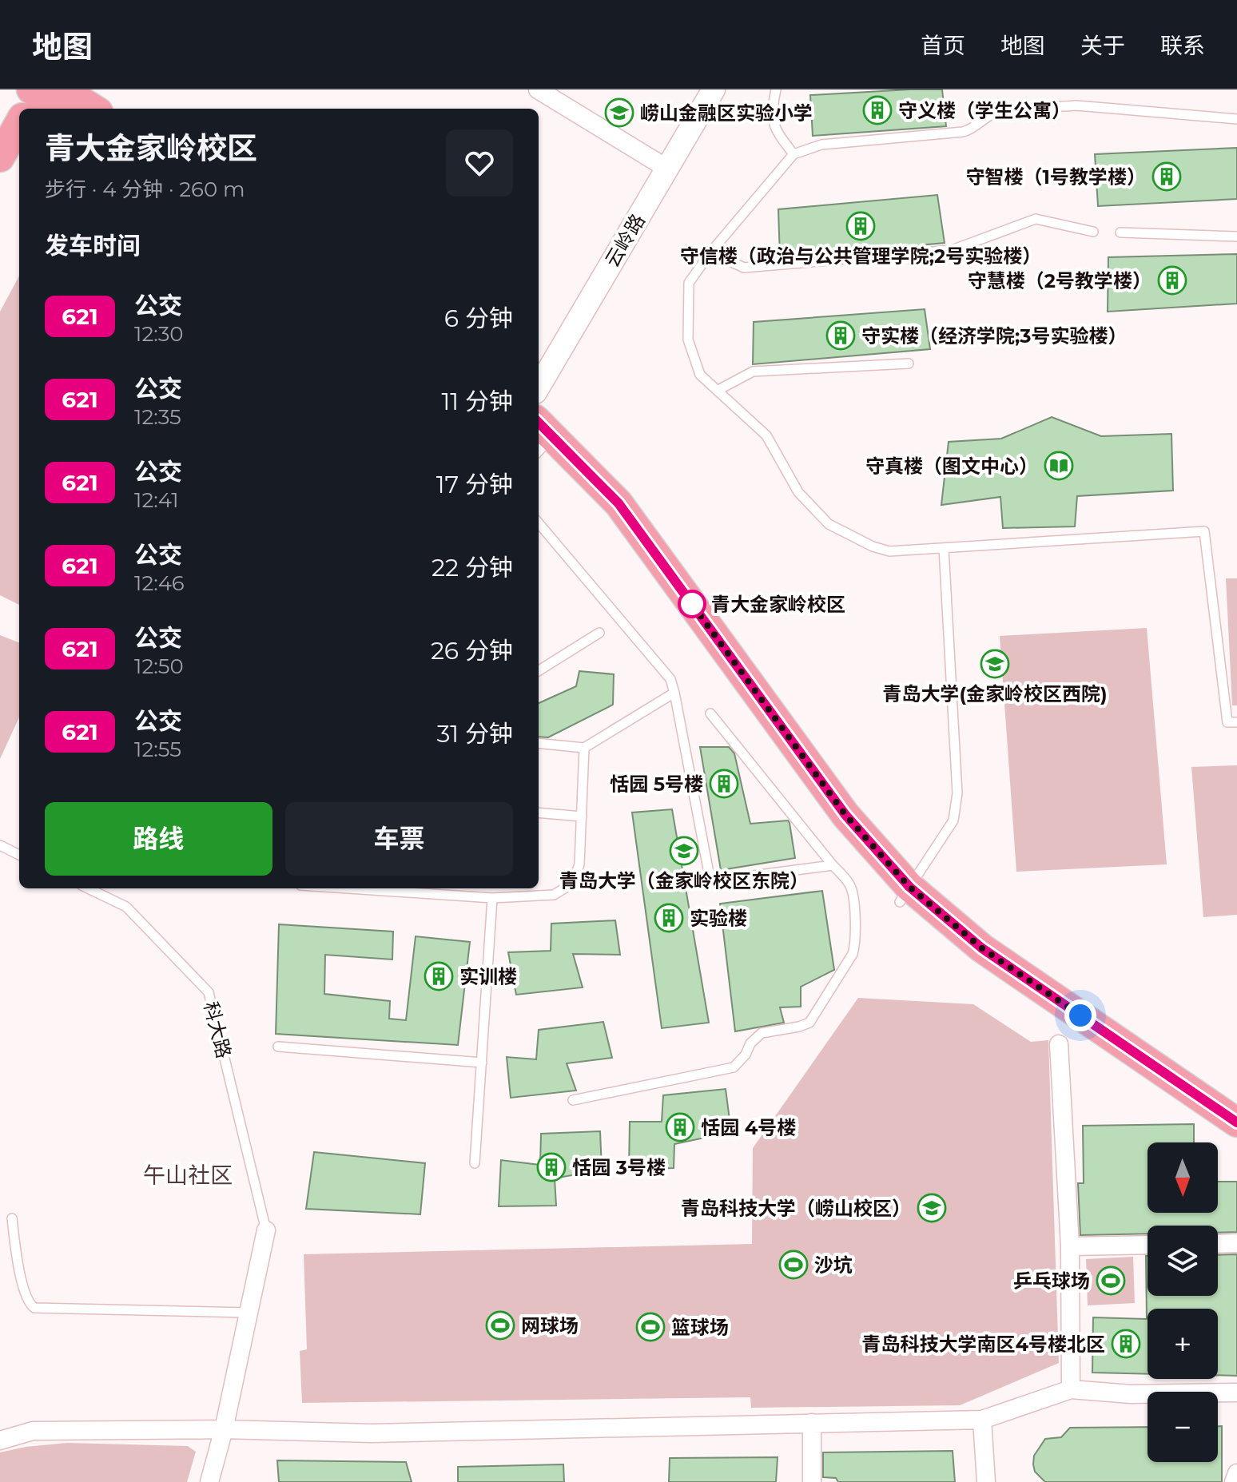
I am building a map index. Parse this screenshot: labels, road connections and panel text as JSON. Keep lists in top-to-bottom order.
{
  "streets": {
    "street": ["云岭路"],
    "lane": ["科大路"]
  },
  "districts": ["午山社区"],
  "places": {
    "building": [
      "守义楼（学生公寓）",
      "守智楼（1号教学楼）",
      "守信楼（政治与公共管理学院;2号实验楼）",
      "守慧楼（2号教学楼）",
      "守实楼（经济学院;3号实验楼）",
      "恬园 5号楼",
      "实验楼",
      "实训楼",
      "恬园 4号楼",
      "恬园 3号楼",
      "青岛科技大学南区4号楼北区"
    ],
    "school or university": [
      "崂山金融区实验小学",
      "青岛大学(金家岭校区西院)",
      "青岛大学（金家岭校区东院）",
      "青岛科技大学（崂山校区）"
    ],
    "library": ["守真楼（图文中心）"],
    "other": ["青大金家岭校区"],
    "sports": [
      "沙坑",
      "乒乓球场",
      "网球场",
      "篮球场"
    ]
  },
  "lines": ["bus line 621"],
  "north": "bottom",
  "page": {
    "header": "地图",
    "nav": [
      "首页",
      "地图",
      "关于",
      "联系"
    ],
    "heading": [
      ["青大金家岭校区", "步行 · 4 分钟 · 260 m"],
      "发车时间"
    ],
    "list": [
      {
        "mark": "621",
        "name": "公交",
        "note": "12:30",
        "value": "6 分钟"
      },
      {
        "mark": "621",
        "name": "公交",
        "note": "12:35",
        "value": "11 分钟"
      },
      {
        "mark": "621",
        "name": "公交",
        "note": "12:41",
        "value": "17 分钟"
      },
      {
        "mark": "621",
        "name": "公交",
        "note": "12:46",
        "value": "22 分钟"
      },
      {
        "mark": "621",
        "name": "公交",
        "note": "12:50",
        "value": "26 分钟"
      },
      {
        "mark": "621",
        "name": "公交",
        "note": "12:55",
        "value": "31 分钟"
      }
    ],
    "buttons": ["路线", "车票"],
    "map_buttons": ["+", "−"]
  }
}
